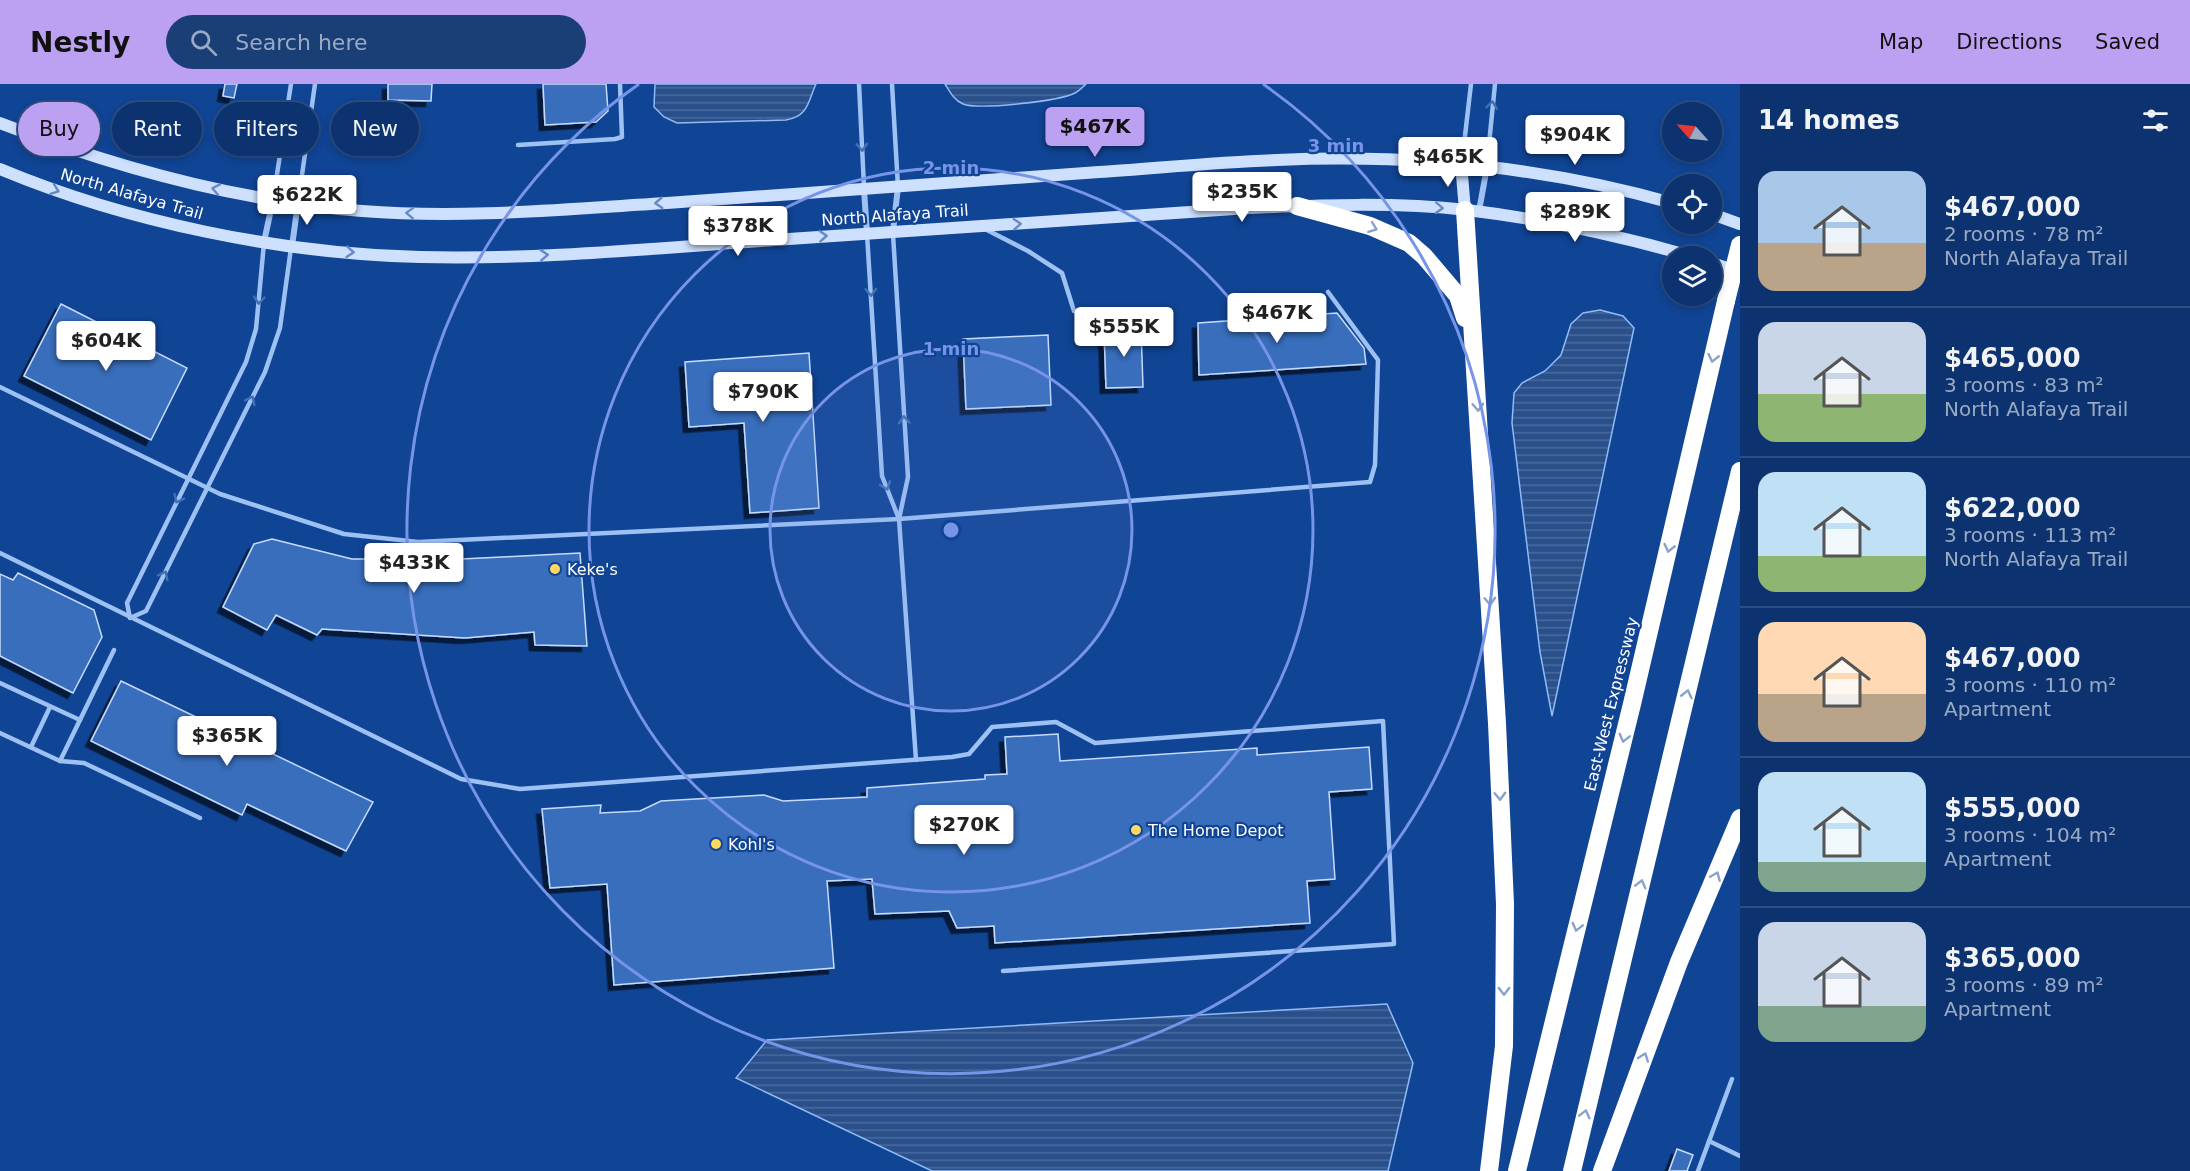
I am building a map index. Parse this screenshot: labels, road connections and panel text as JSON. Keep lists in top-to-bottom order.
{
  "streets": {
    "highway": ["East-West Expressway"],
    "main road": ["North Alafaya Trail"]
  },
  "places": ["Keke's", "The Home Depot", "Kohl's"],
  "north": "top left",
  "page": {
    "header": "Nestly",
    "search": "Search here",
    "nav": ["Map", "Directions", "Saved"],
    "heading": "14 homes",
    "chip": [
      "Buy",
      "Rent",
      "Filters",
      "New"
    ],
    "price": [
      "$467K",
      "$904K",
      "$465K",
      "$235K",
      "$622K",
      "$289K",
      "$378K",
      "$467K",
      "$555K",
      "$604K",
      "$790K",
      "$433K",
      "$365K",
      "$270K"
    ],
    "list": [
      {
        "name": "$467,000",
        "note": "2 rooms · 78 m² · North Alafaya Trail"
      },
      {
        "name": "$465,000",
        "note": "3 rooms · 83 m² · North Alafaya Trail"
      },
      {
        "name": "$622,000",
        "note": "3 rooms · 113 m² · North Alafaya Trail"
      },
      {
        "name": "$467,000",
        "note": "3 rooms · 110 m² · Apartment"
      },
      {
        "name": "$555,000",
        "note": "3 rooms · 104 m² · Apartment"
      },
      {
        "name": "$365,000",
        "note": "3 rooms · 89 m² · Apartment"
      }
    ]
  },
  "rings": ["3 min", "2 min", "1 min"]
}
